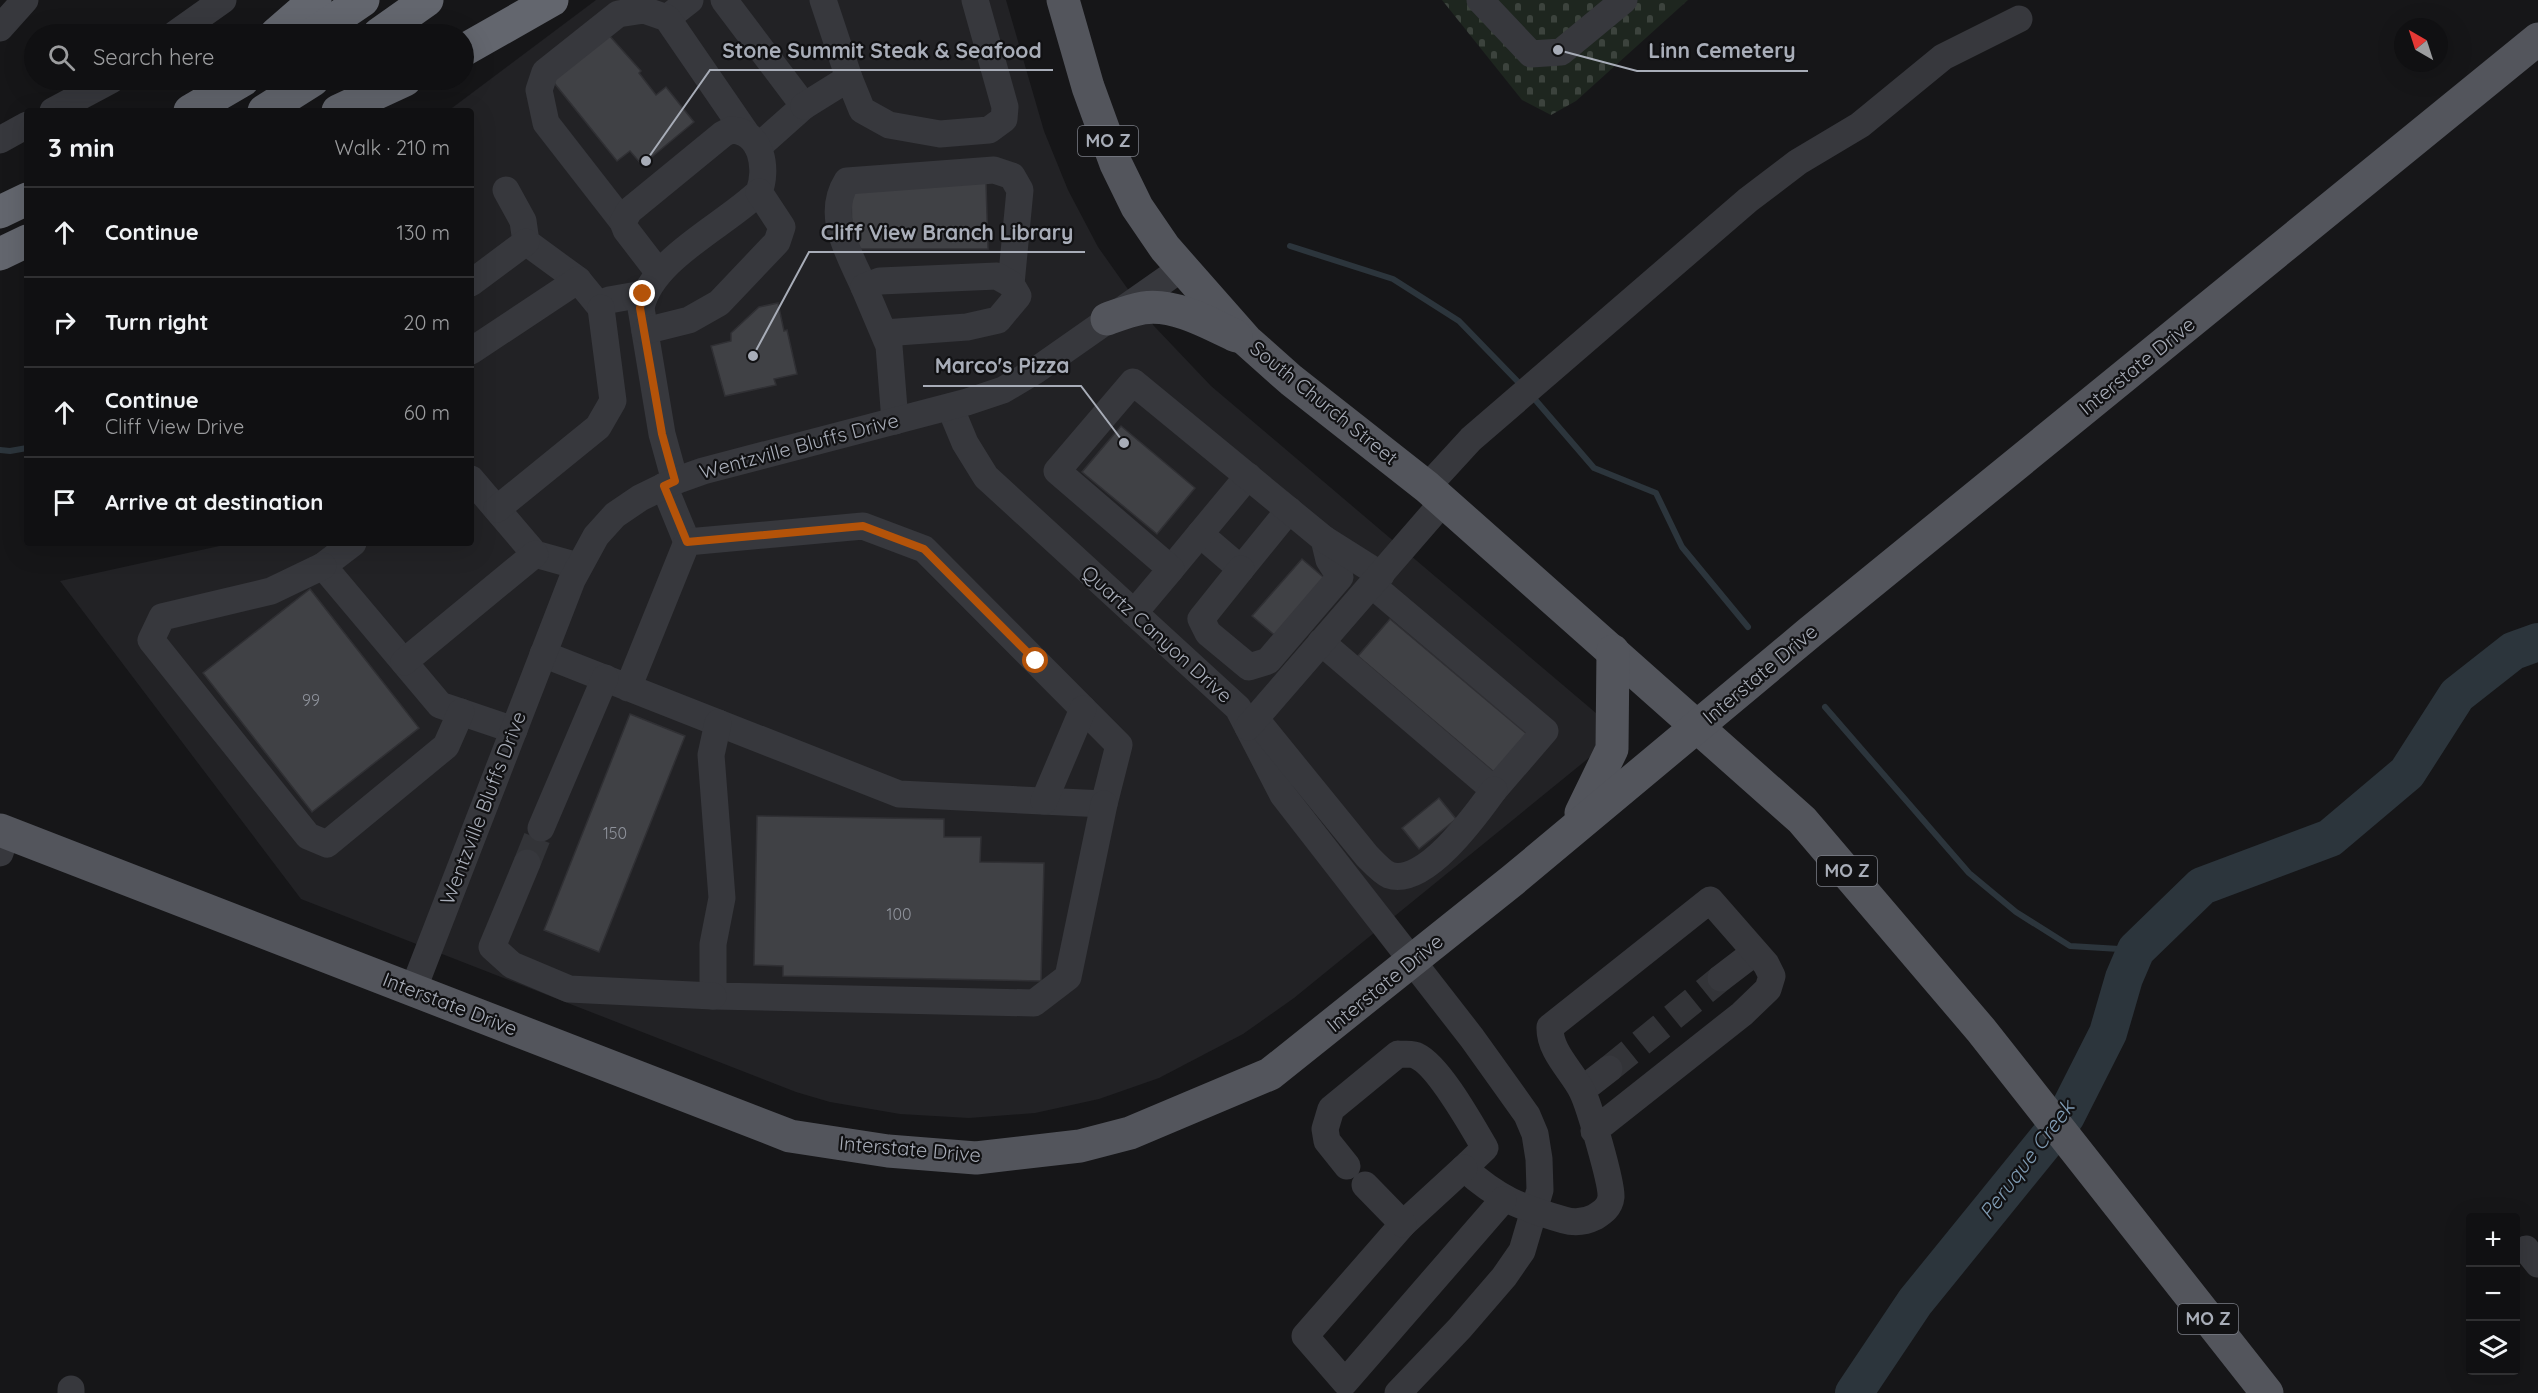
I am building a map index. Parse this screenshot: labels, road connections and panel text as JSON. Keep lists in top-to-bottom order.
{
  "streets": {
    "main road": ["MO Z", "Interstate Drive", "South Church Street"],
    "street": ["Wentzville Bluffs Drive", "Quartz Canyon Drive"]
  },
  "crossings": [
    ["MO Z", "Interstate Drive"],
    ["MO Z", "South Church Street"],
    ["Interstate Drive", "Wentzville Bluffs Drive"],
    ["Interstate Drive", "Quartz Canyon Drive"],
    ["South Church Street", "Wentzville Bluffs Drive"],
    ["Wentzville Bluffs Drive", "Quartz Canyon Drive"]
  ],
  "water": ["Peruque Creek"],
  "places": [
    "Linn Cemetery",
    "Stone Summit Steak & Seafood",
    "Cliff View Branch Library",
    "Marco's Pizza"
  ],
  "house_numbers": ["99", "150", "100"],
  "north": "top left",
  "page": {
    "search": "Search here",
    "heading": ["3 min", "Walk · 210 m"],
    "list": [
      ["Continue", "130 m"],
      ["Turn right", "20 m"],
      ["Continue", "Cliff View Drive", "60 m"],
      "Arrive at destination"
    ],
    "map_buttons": ["+", "−"]
  }
}
